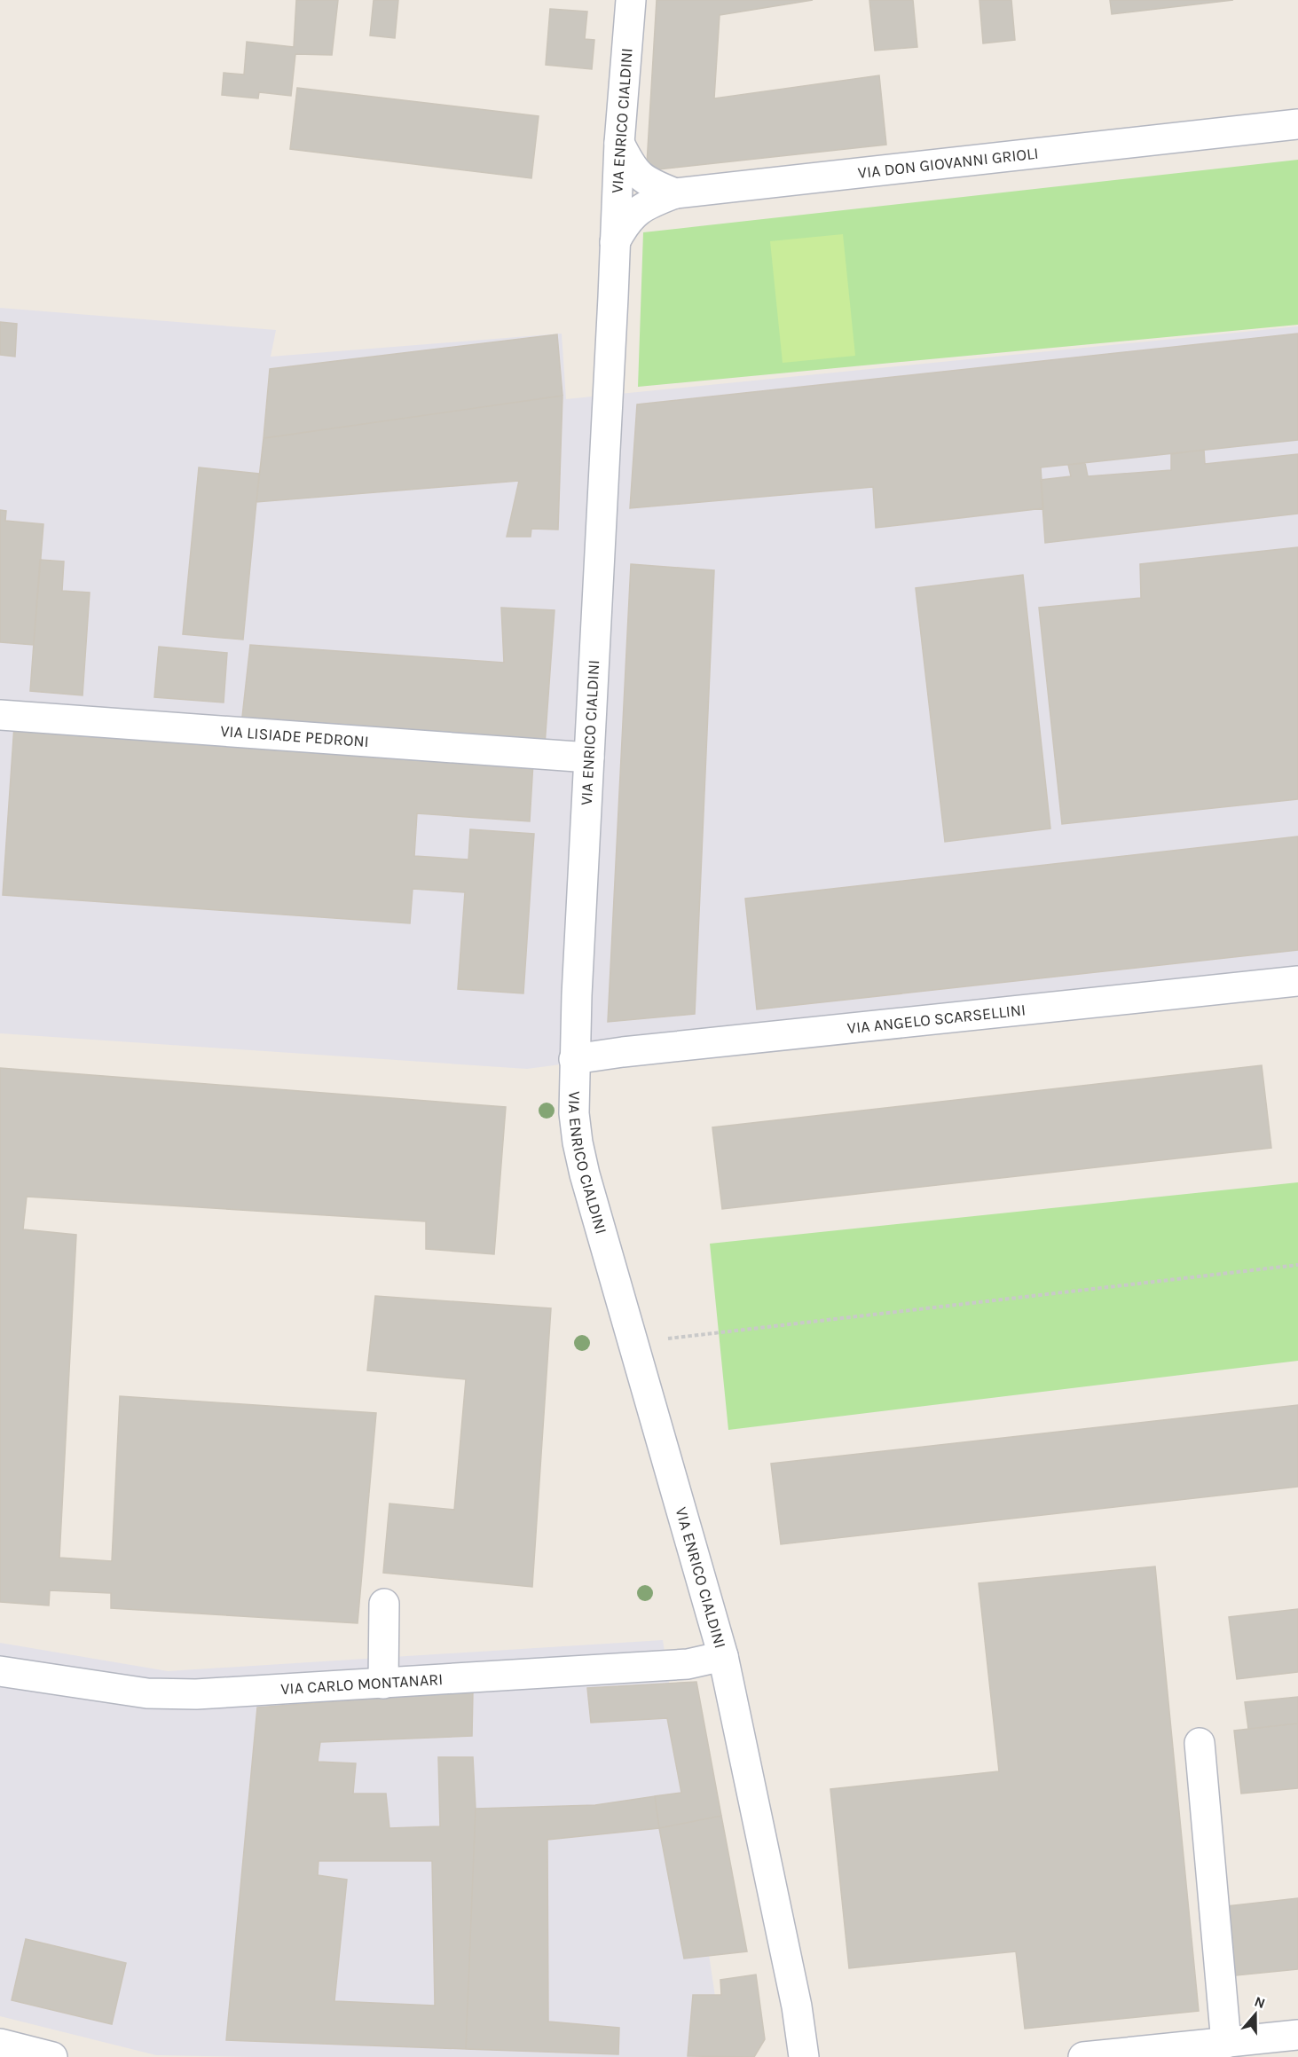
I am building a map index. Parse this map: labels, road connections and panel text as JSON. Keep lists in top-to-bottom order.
{
  "streets": {
    "street": [
      "VIA ENRICO CIALDINI",
      "VIA DON GIOVANNI GRIOLI",
      "VIA LISIADE PEDRONI",
      "VIA ANGELO SCARSELLINI",
      "VIA CARLO MONTANARI"
    ]
  },
  "crossings": [
    ["VIA ENRICO CIALDINI", "VIA DON GIOVANNI GRIOLI"],
    ["VIA ENRICO CIALDINI", "VIA LISIADE PEDRONI"],
    ["VIA ENRICO CIALDINI", "VIA ANGELO SCARSELLINI"],
    ["VIA ENRICO CIALDINI", "VIA CARLO MONTANARI"]
  ],
  "north": "top"
}
